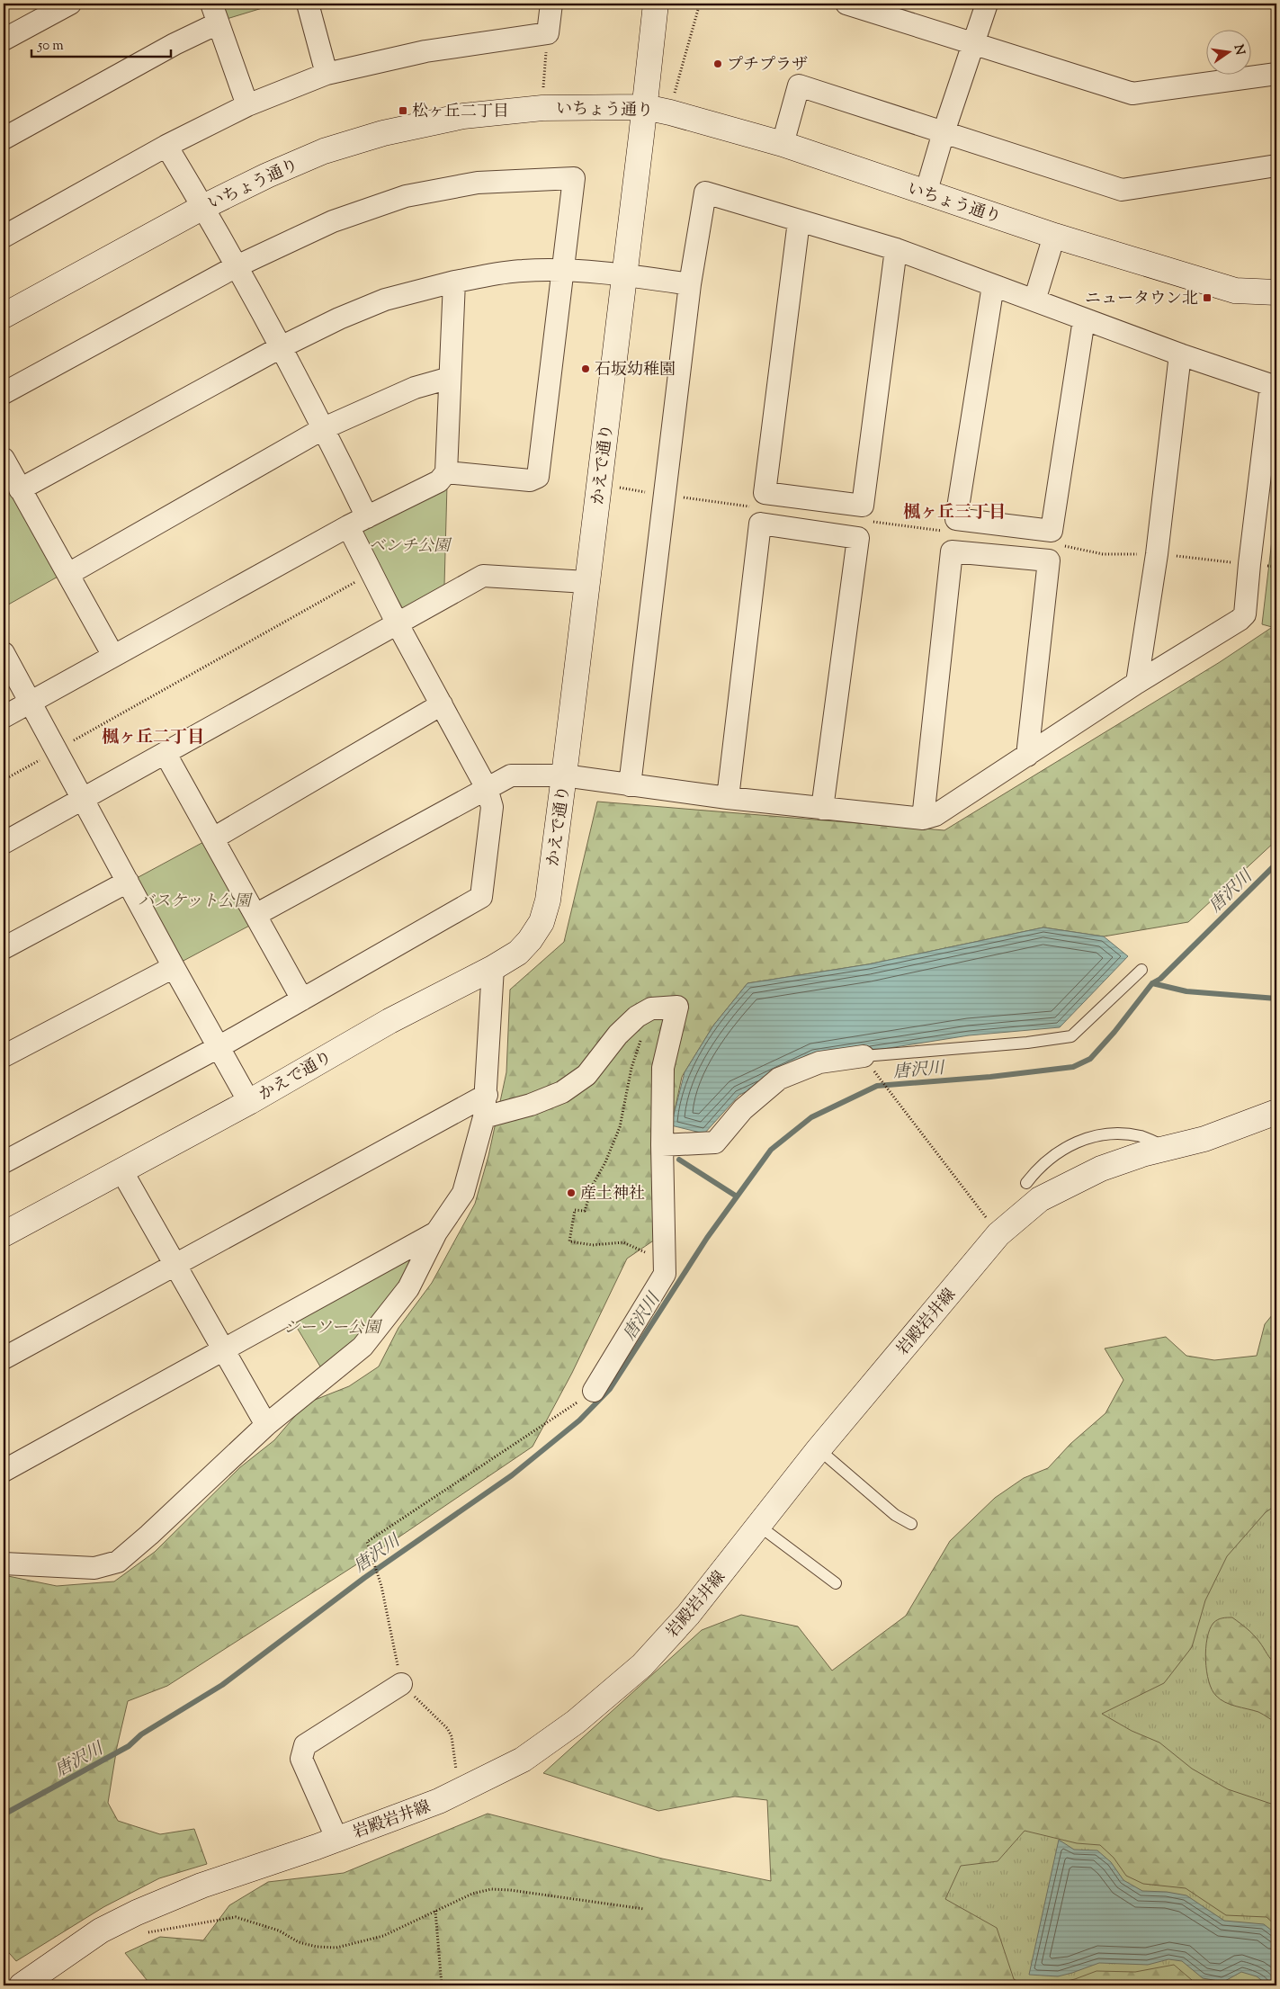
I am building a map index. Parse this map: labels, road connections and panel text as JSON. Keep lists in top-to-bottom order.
{
  "streets": {
    "street": ["いちょう通り", "かえで通り", "岩殿岩井線"]
  },
  "crossings": [
    ["いちょう通り", "かえで通り"]
  ],
  "districts": ["楓ヶ丘三丁目", "楓ヶ丘二丁目"],
  "water": ["唐沢川"],
  "parks": ["ベンチ公園", "バスケット公園", "シーソー公園"],
  "places": {
    "other": ["プチプラザ", "石坂幼稚園", "産土神社"],
    "transit": ["松ヶ丘二丁目", "ニュータウン北"]
  },
  "scale_bar": "50 m",
  "north": "right"
}
